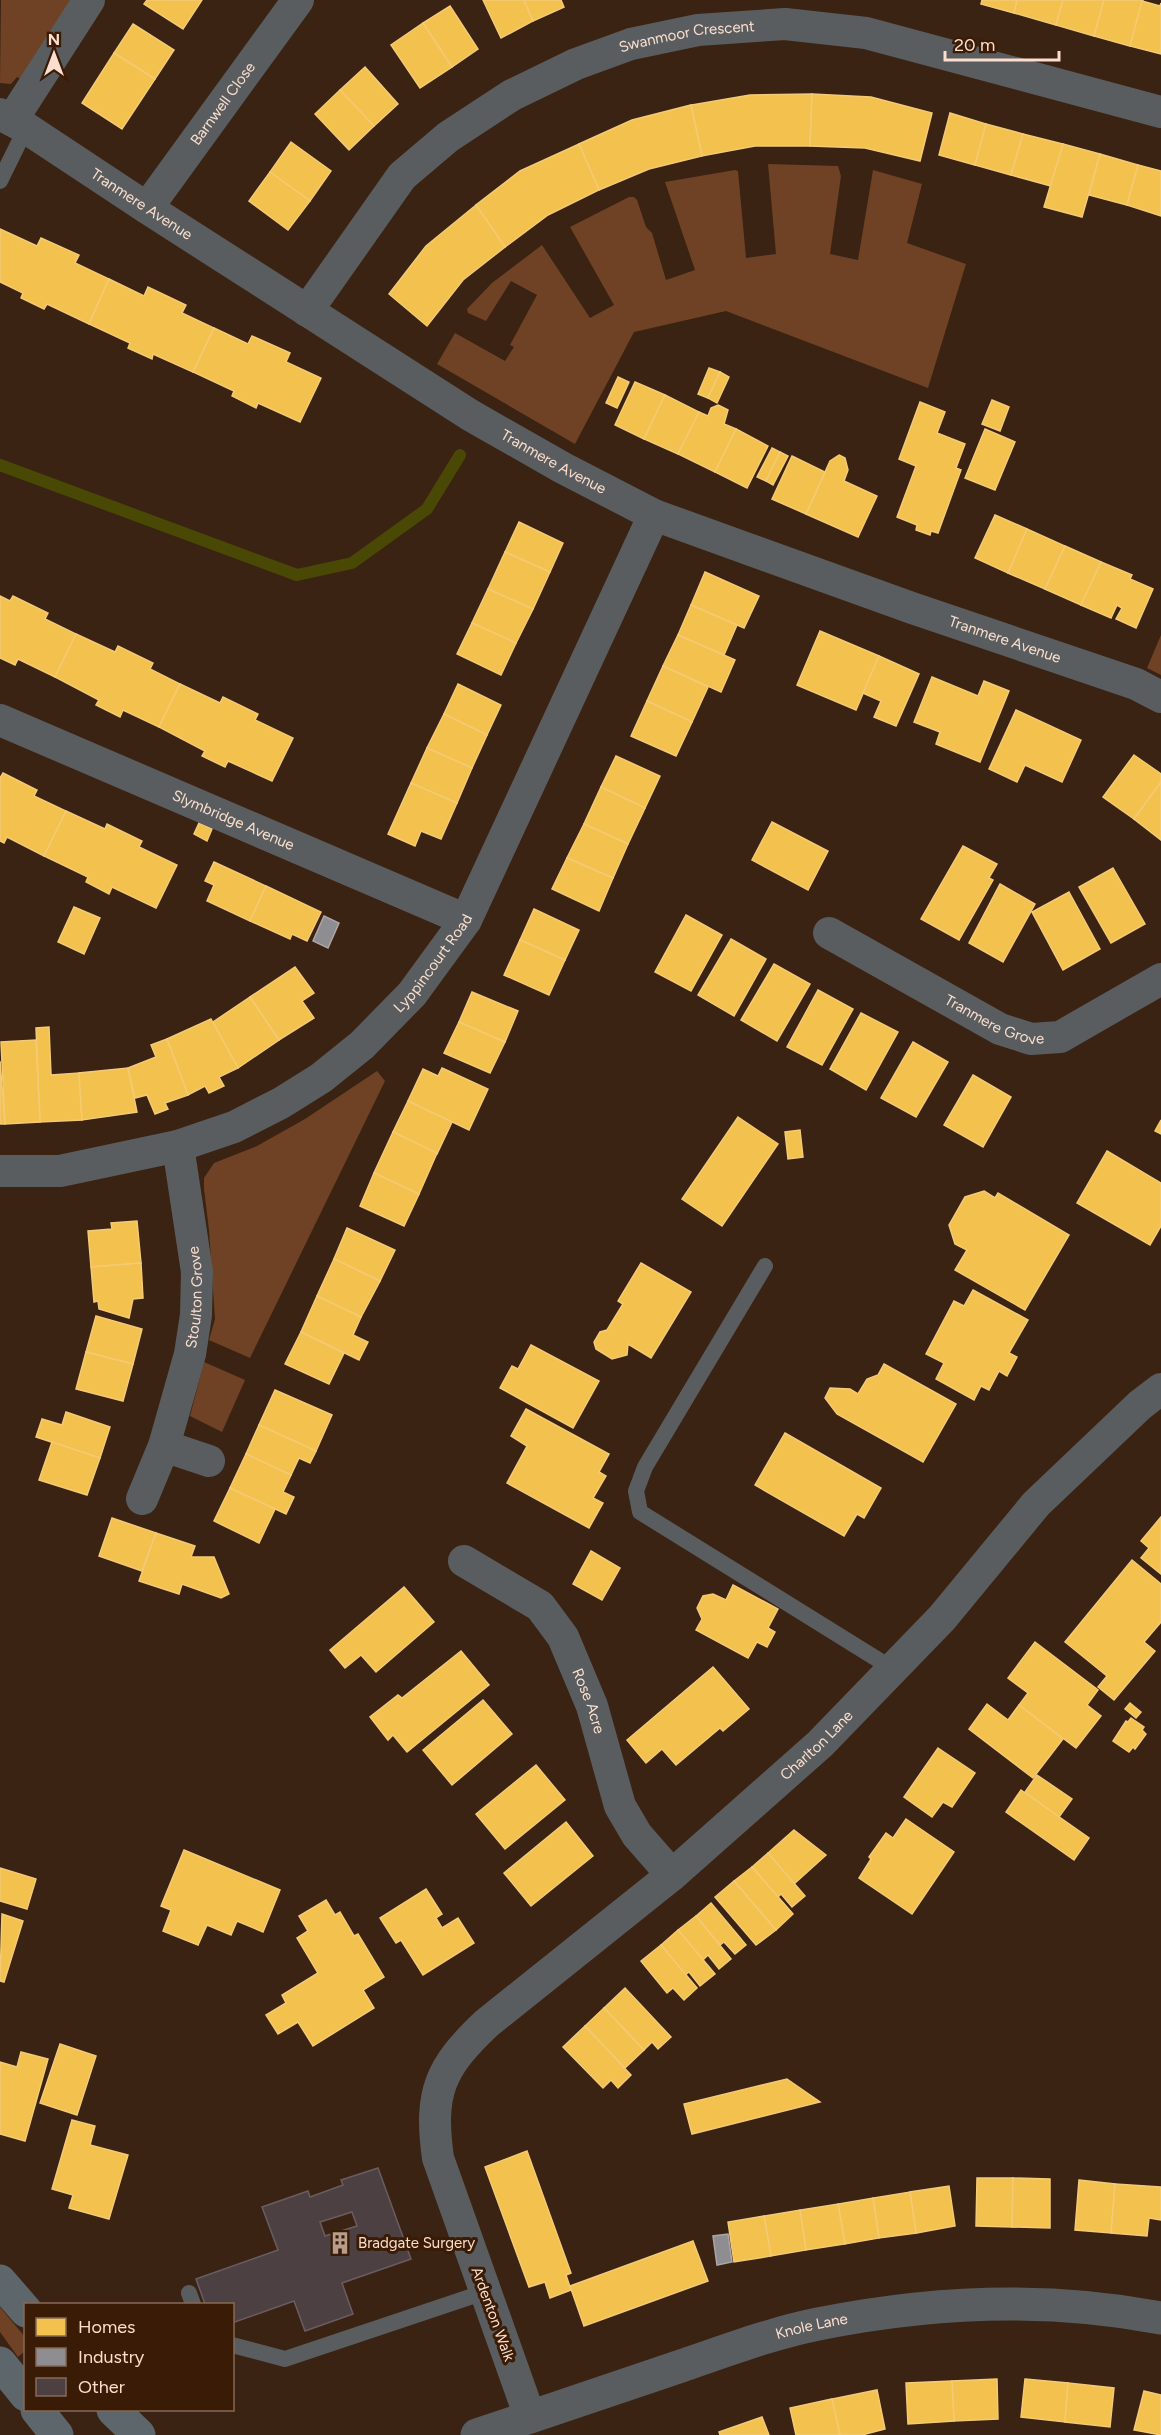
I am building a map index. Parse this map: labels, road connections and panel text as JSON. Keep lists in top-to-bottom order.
{
  "streets": {
    "street": [
      "Swanmoor Crescent",
      "Barnwell Close",
      "Tranmere Avenue",
      "Slymbridge Avenue",
      "Lyppincourt Road",
      "Tranmere Grove",
      "Stoulton Grove",
      "Rose Acre",
      "Charlton Lane",
      "Ardenton Walk",
      "Knole Lane"
    ]
  },
  "crossings": [
    ["Swanmoor Crescent", "Tranmere Avenue"],
    ["Barnwell Close", "Tranmere Avenue"],
    ["Tranmere Avenue", "Lyppincourt Road"],
    ["Slymbridge Avenue", "Lyppincourt Road"],
    ["Lyppincourt Road", "Stoulton Grove"],
    ["Rose Acre", "Charlton Lane"],
    ["Charlton Lane", "Ardenton Walk"],
    ["Ardenton Walk", "Knole Lane"]
  ],
  "places": {
    "building": ["Bradgate Surgery"]
  },
  "legend": ["Homes", "Industry", "Other"],
  "scale_bar": "20 m",
  "north": "top"
}
